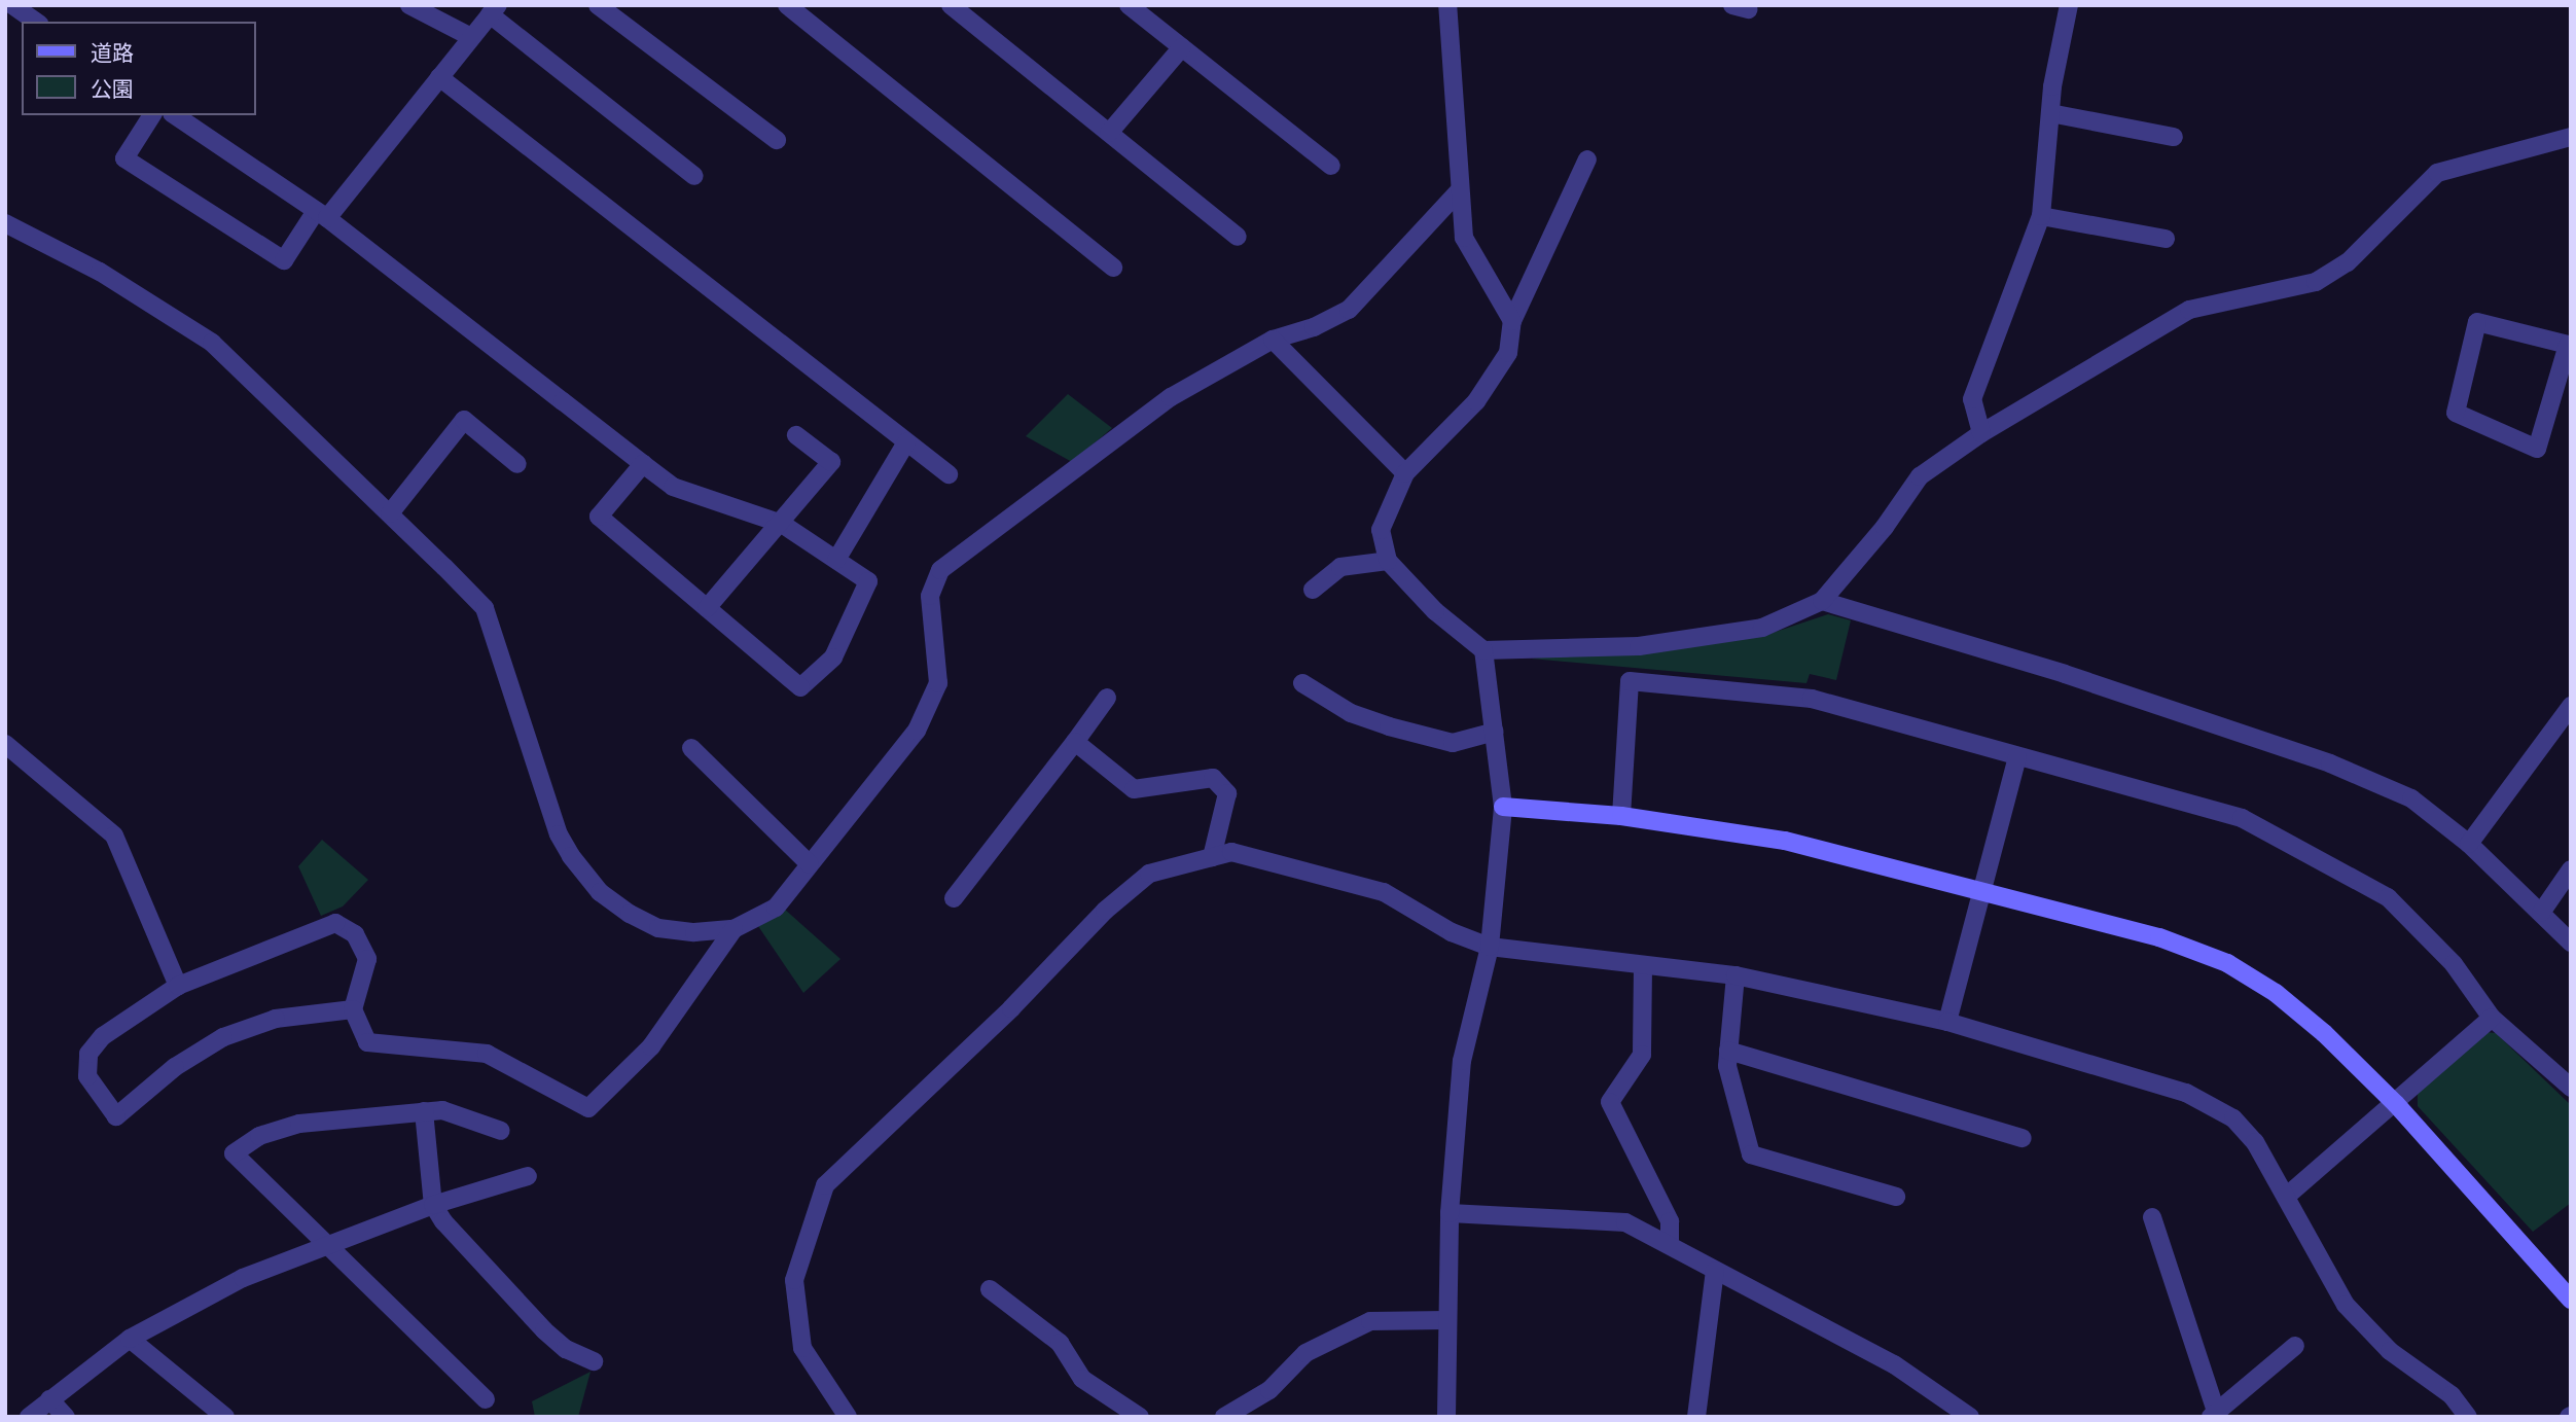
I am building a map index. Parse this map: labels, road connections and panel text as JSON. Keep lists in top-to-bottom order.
{
  "legend": ["道路", "公園"]
}
